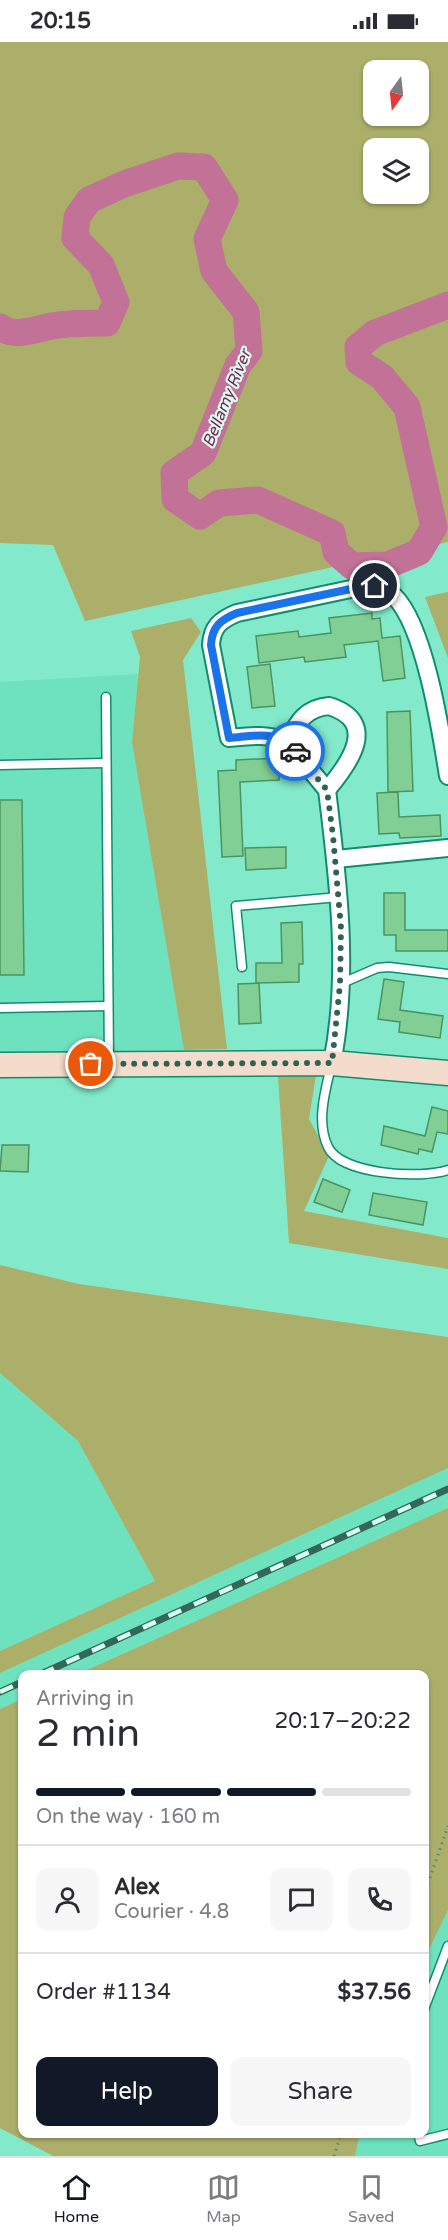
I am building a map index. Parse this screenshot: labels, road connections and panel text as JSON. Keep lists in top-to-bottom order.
{
  "water": ["Bellamy River"],
  "north": "bottom",
  "page": {
    "status": "20:15",
    "heading": ["2 min", "Arriving in", "20:17–20:22"],
    "panel": [
      "Alex",
      "Courier · 4.8",
      "Order #1134",
      "$37.56"
    ],
    "bar": "On the way · 160 m",
    "buttons": ["Help", "Share"],
    "tabs": ["Home", "Map", "Saved"]
  }
}
